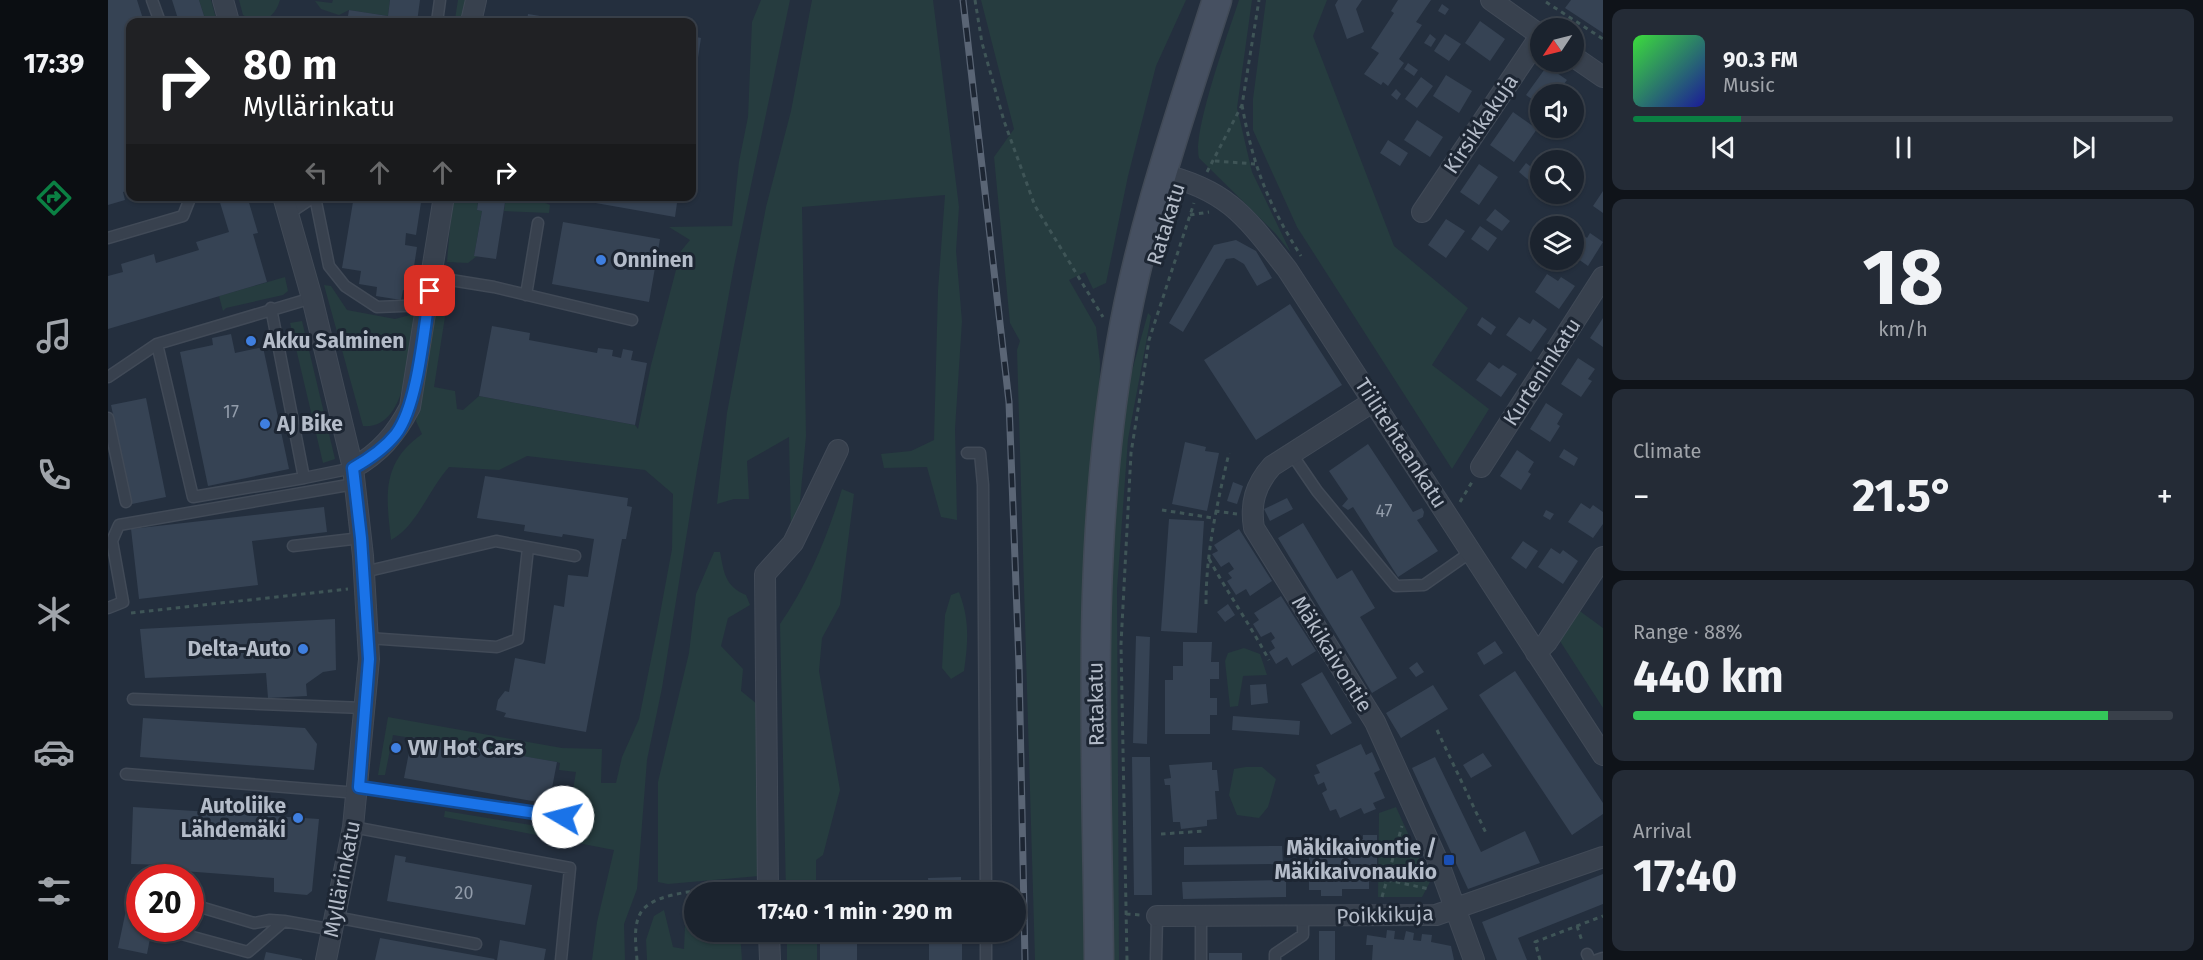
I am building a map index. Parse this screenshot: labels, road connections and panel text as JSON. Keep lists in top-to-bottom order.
{
  "streets": {
    "main road": ["Ratakatu"],
    "street": [
      "Kirsikkakuja",
      "Kurteninkatu",
      "Tiilitehtaankatu",
      "Mäkikaivontie",
      "Myllärinkatu",
      "Poikkikuja"
    ]
  },
  "crossings": [
    ["Ratakatu", "Tiilitehtaankatu"],
    ["Tiilitehtaankatu", "Mäkikaivontie"],
    ["Mäkikaivontie", "Poikkikuja"]
  ],
  "places": {
    "other": [
      "Onninen",
      "Akku Salminen",
      "AJ Bike",
      "Delta-Auto",
      "VW Hot Cars",
      "Autoliike Lähdemäki"
    ],
    "transit": ["Mäkikaivontie / Mäkikaivonaukio"]
  },
  "house_numbers": ["17", "47", "20"],
  "north": "bottom left",
  "page": {
    "tabs": "17:39",
    "turn": ["80 m", "Myllärinkatu"],
    "song": ["90.3 FM", "Music"],
    "tile": [
      ["18", "km/h"],
      "Climate",
      ["Range · 88%", "440 km"],
      ["Arrival", "17:40"]
    ],
    "heat": ["−", "21.5°", "+"],
    "limit": "20",
    "trip": "17:40 · 1 min · 290 m"
  }
}
